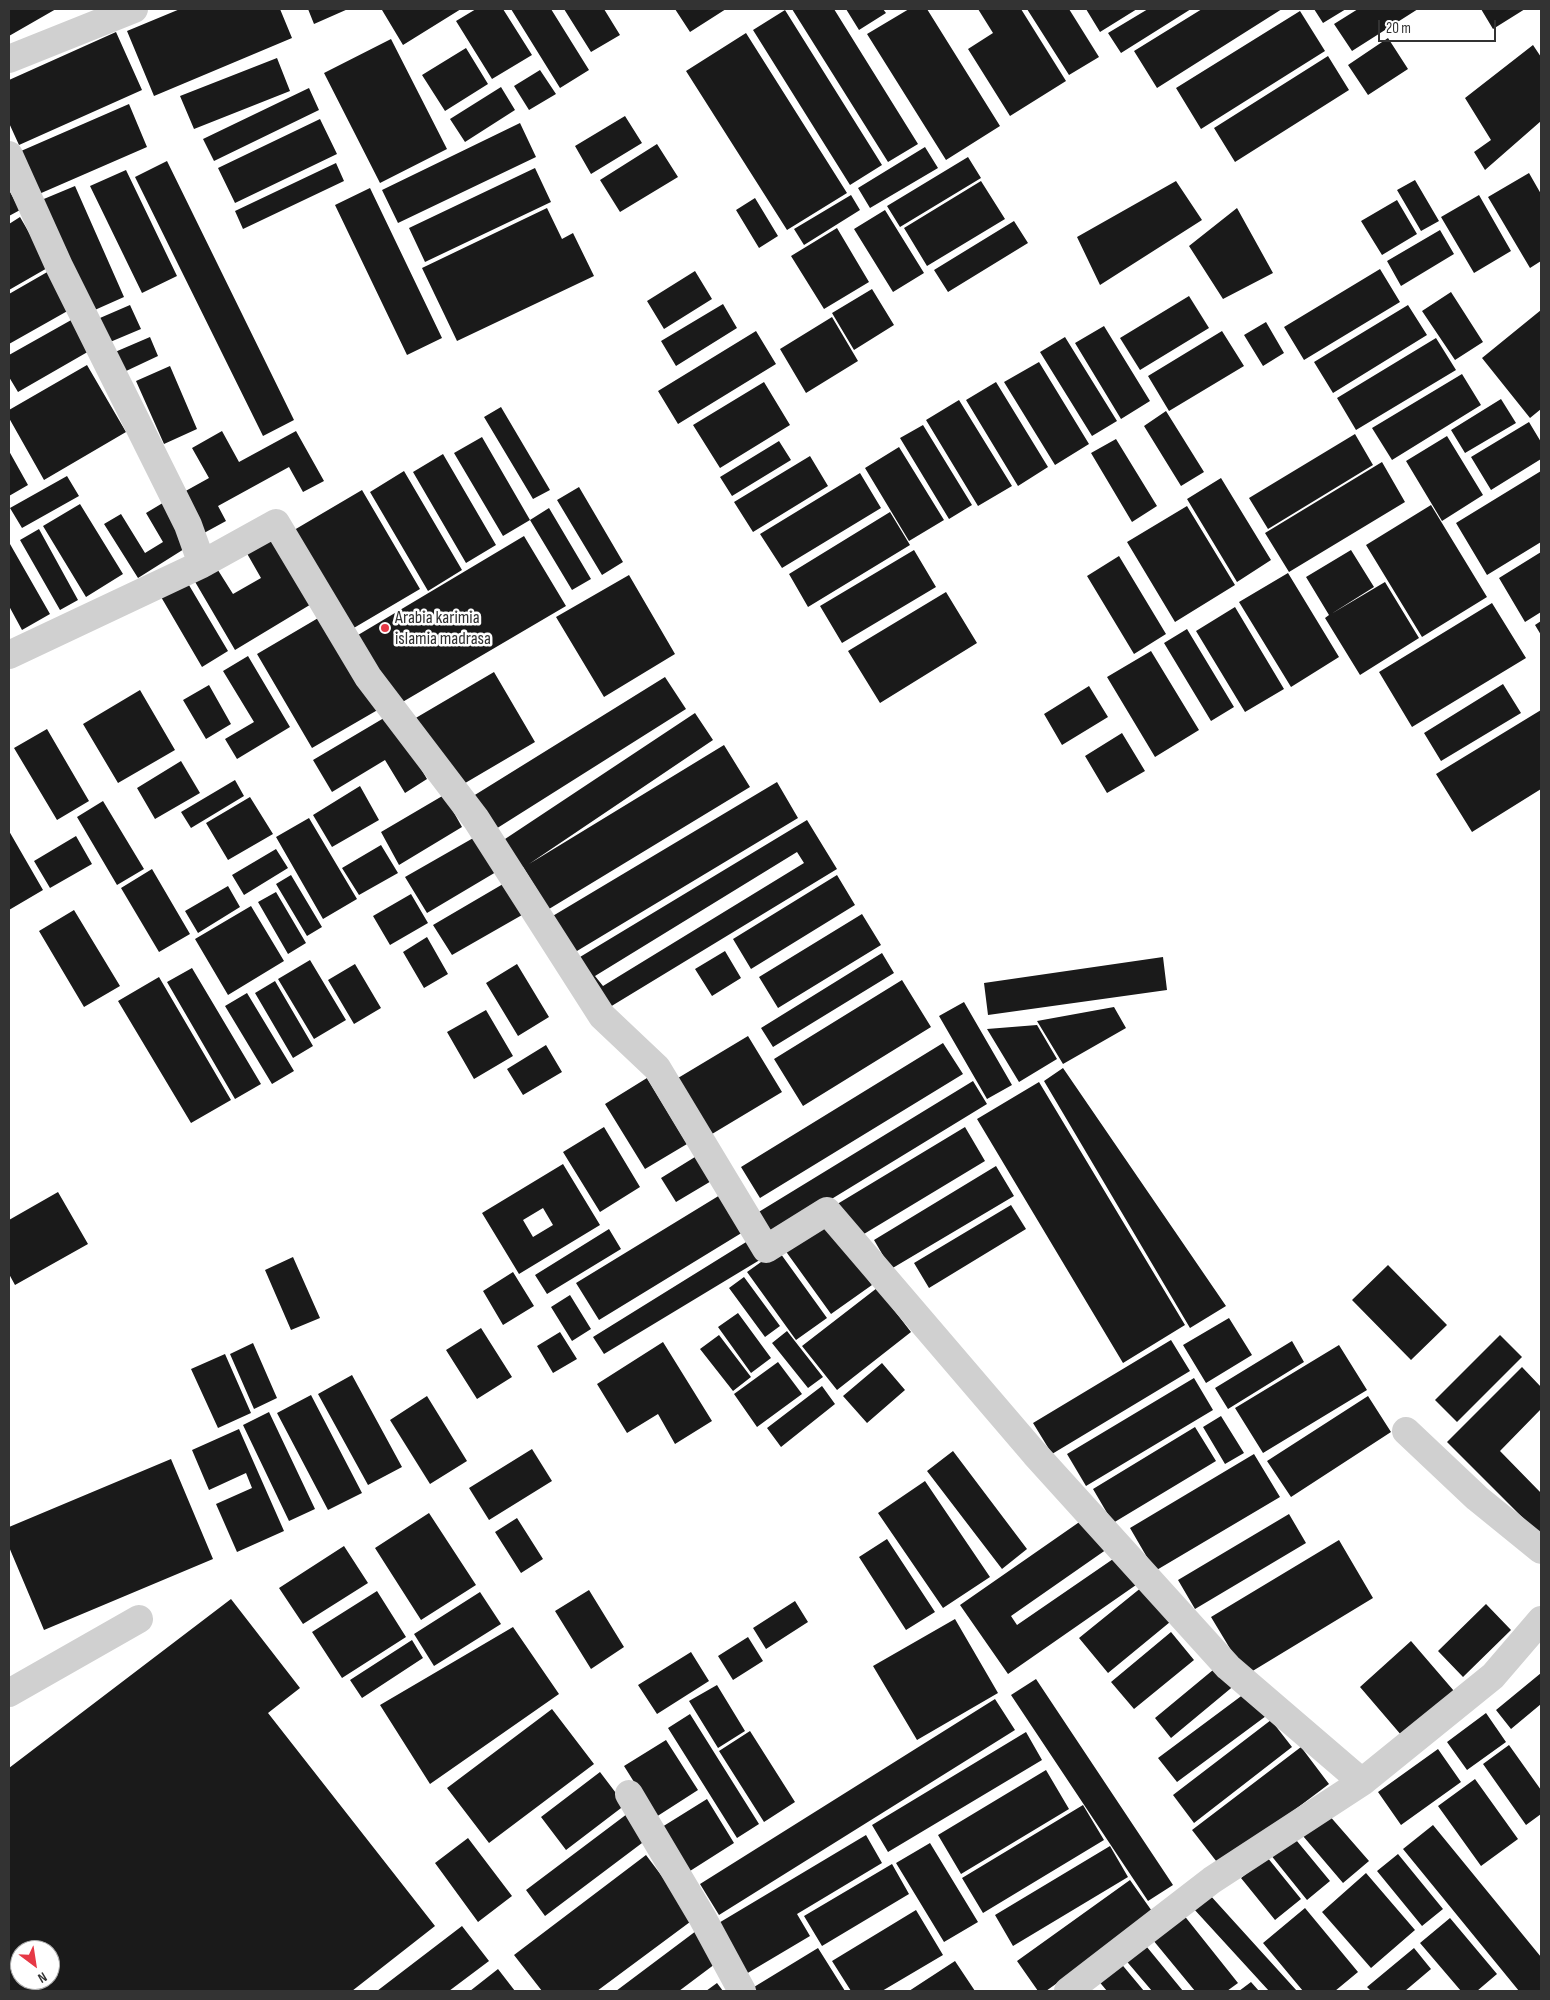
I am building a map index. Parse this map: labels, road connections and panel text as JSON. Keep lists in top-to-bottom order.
{
  "places": ["Arabia karimia islamia madrasa"],
  "scale_bar": "20 m",
  "north": "bottom right"
}
